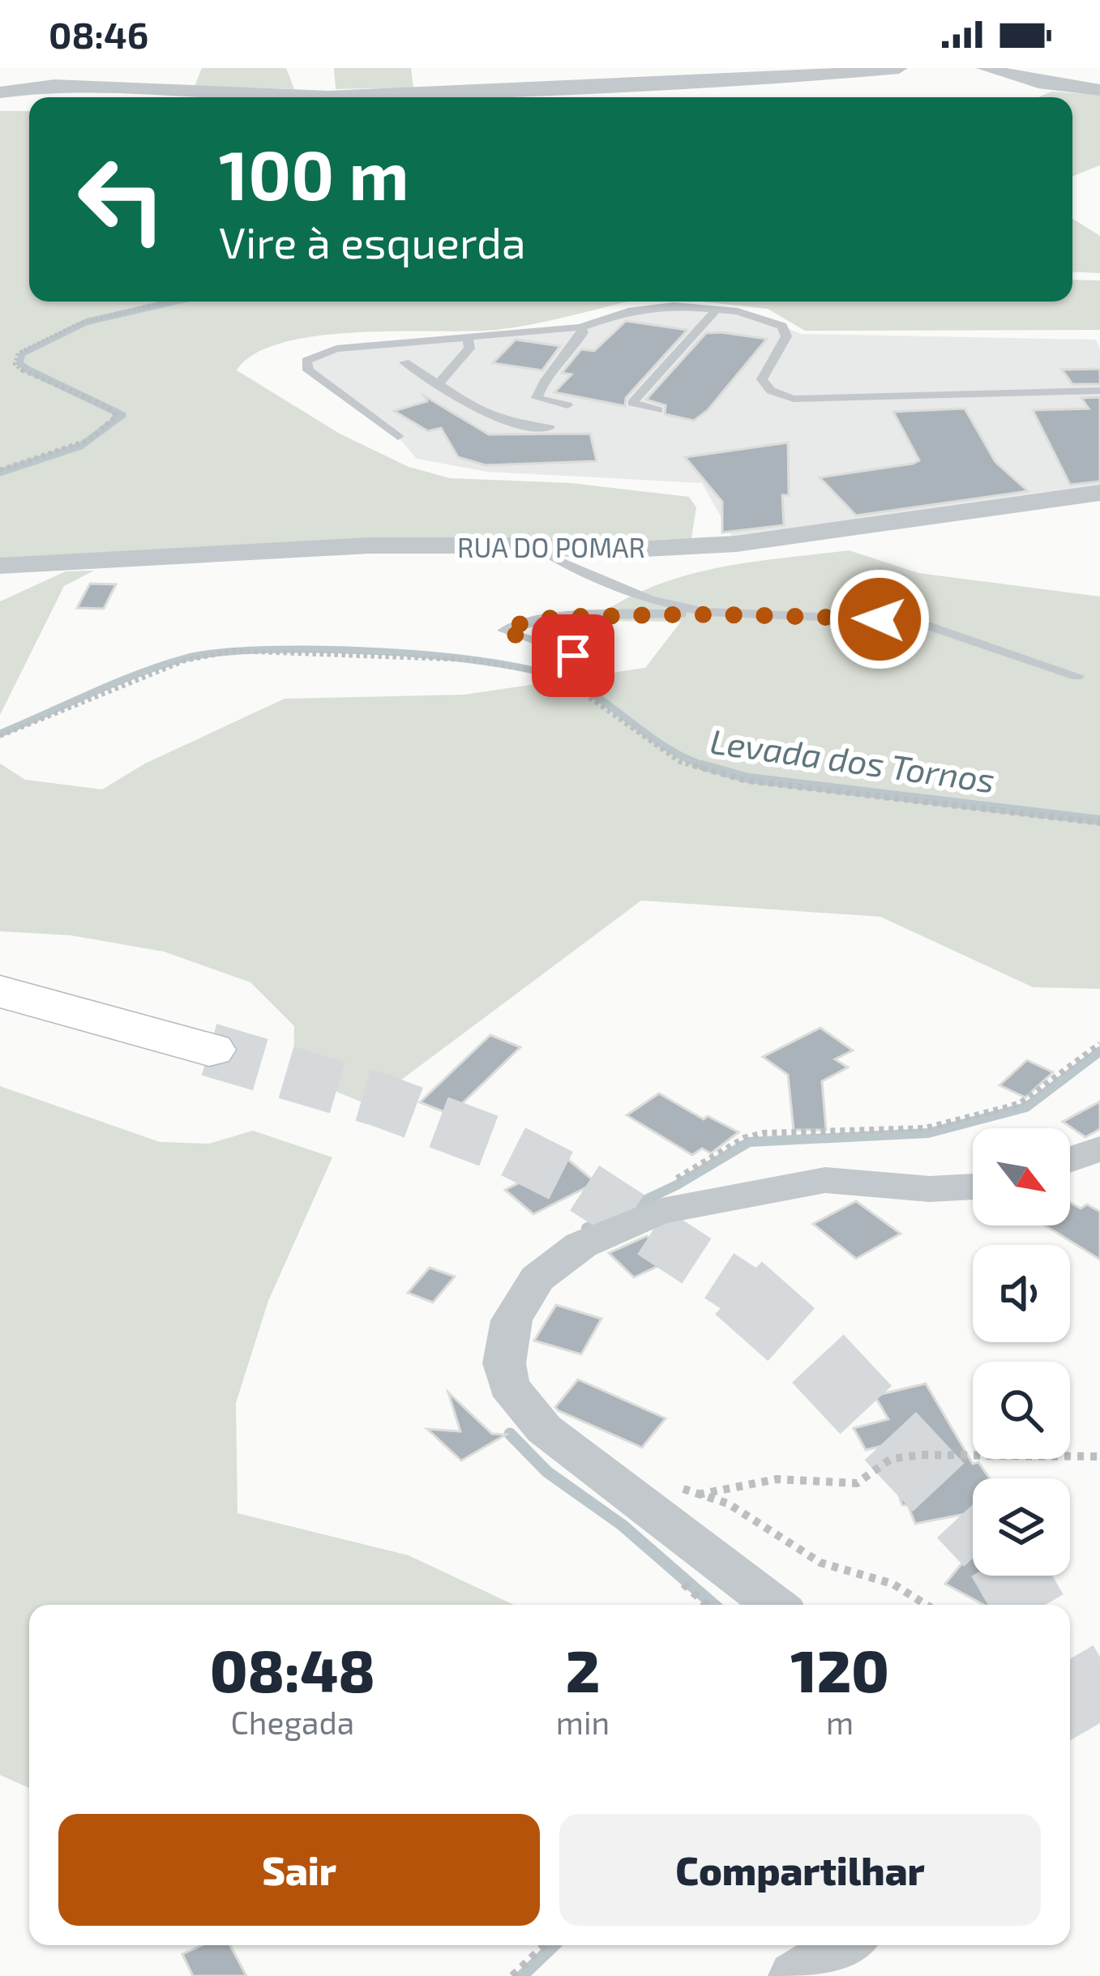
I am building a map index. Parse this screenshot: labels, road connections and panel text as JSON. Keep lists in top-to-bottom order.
{
  "streets": {
    "street": ["RUA DO POMAR"]
  },
  "water": ["Levada dos Tornos"],
  "north": "bottom right",
  "page": {
    "status": "08:46",
    "turn": ["100 m", "Vire à esquerda"],
    "eta": [
      "08:48",
      "Chegada",
      "2",
      "min",
      "120",
      "m"
    ],
    "buttons": ["Sair", "Compartilhar"]
  }
}
